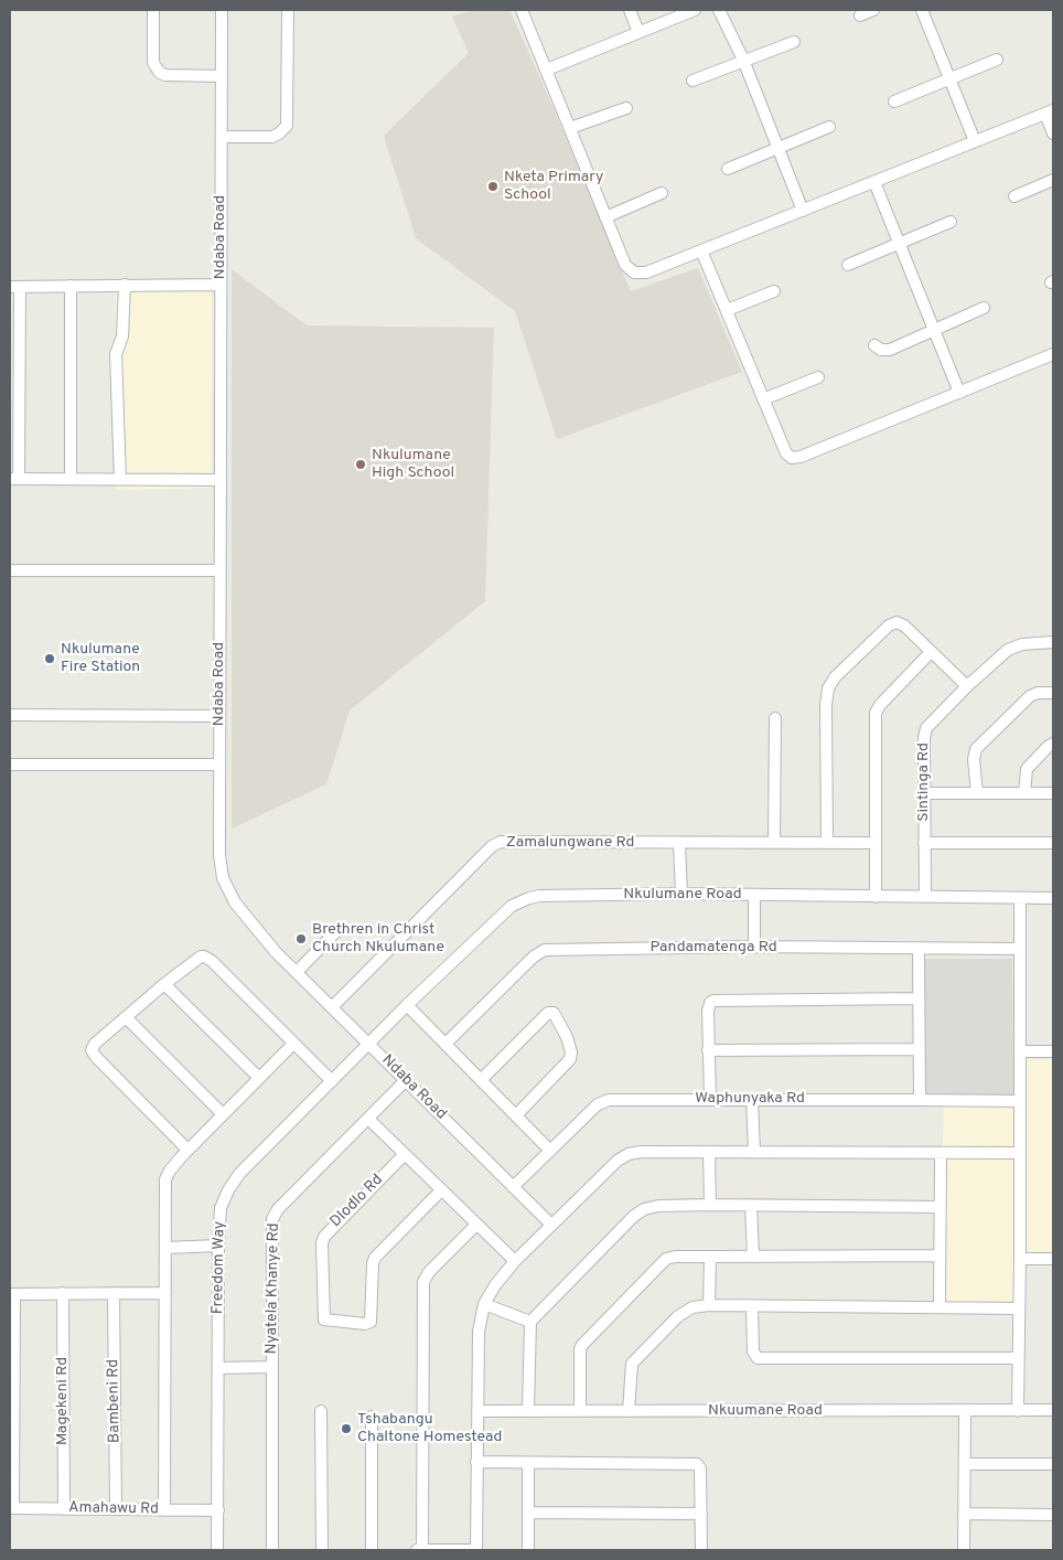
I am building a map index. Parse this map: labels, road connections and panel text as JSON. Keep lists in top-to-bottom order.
{
  "streets": {
    "street": [
      "Ndaba Road",
      "Sintinga Rd",
      "Zamalungwane Rd",
      "Nkulumane Road",
      "Pandamatenga Rd",
      "Waphunyaka Rd",
      "Dlodlo Rd",
      "Freedom Way",
      "Nyatela Khanye Rd",
      "Magekeni Rd",
      "Bambeni Rd",
      "Nkuumane Road",
      "Amahawu Rd"
    ]
  },
  "crossings": [
    ["Ndaba Road", "Zamalungwane Rd"],
    ["Ndaba Road", "Nkulumane Road"],
    ["Ndaba Road", "Waphunyaka Rd"],
    ["Ndaba Road", "Freedom Way"],
    ["Ndaba Road", "Nyatela Khanye Rd"],
    ["Sintinga Rd", "Nkulumane Road"],
    ["Nkulumane Road", "Freedom Way"],
    ["Freedom Way", "Amahawu Rd"],
    ["Magekeni Rd", "Amahawu Rd"],
    ["Bambeni Rd", "Amahawu Rd"]
  ],
  "places": [
    "Nketa Primary School",
    "Nkulumane High School",
    "Nkulumane Fire Station",
    "Brethren in Christ Church Nkulumane",
    "Tshabangu Chaltone Homestead"
  ]
}
